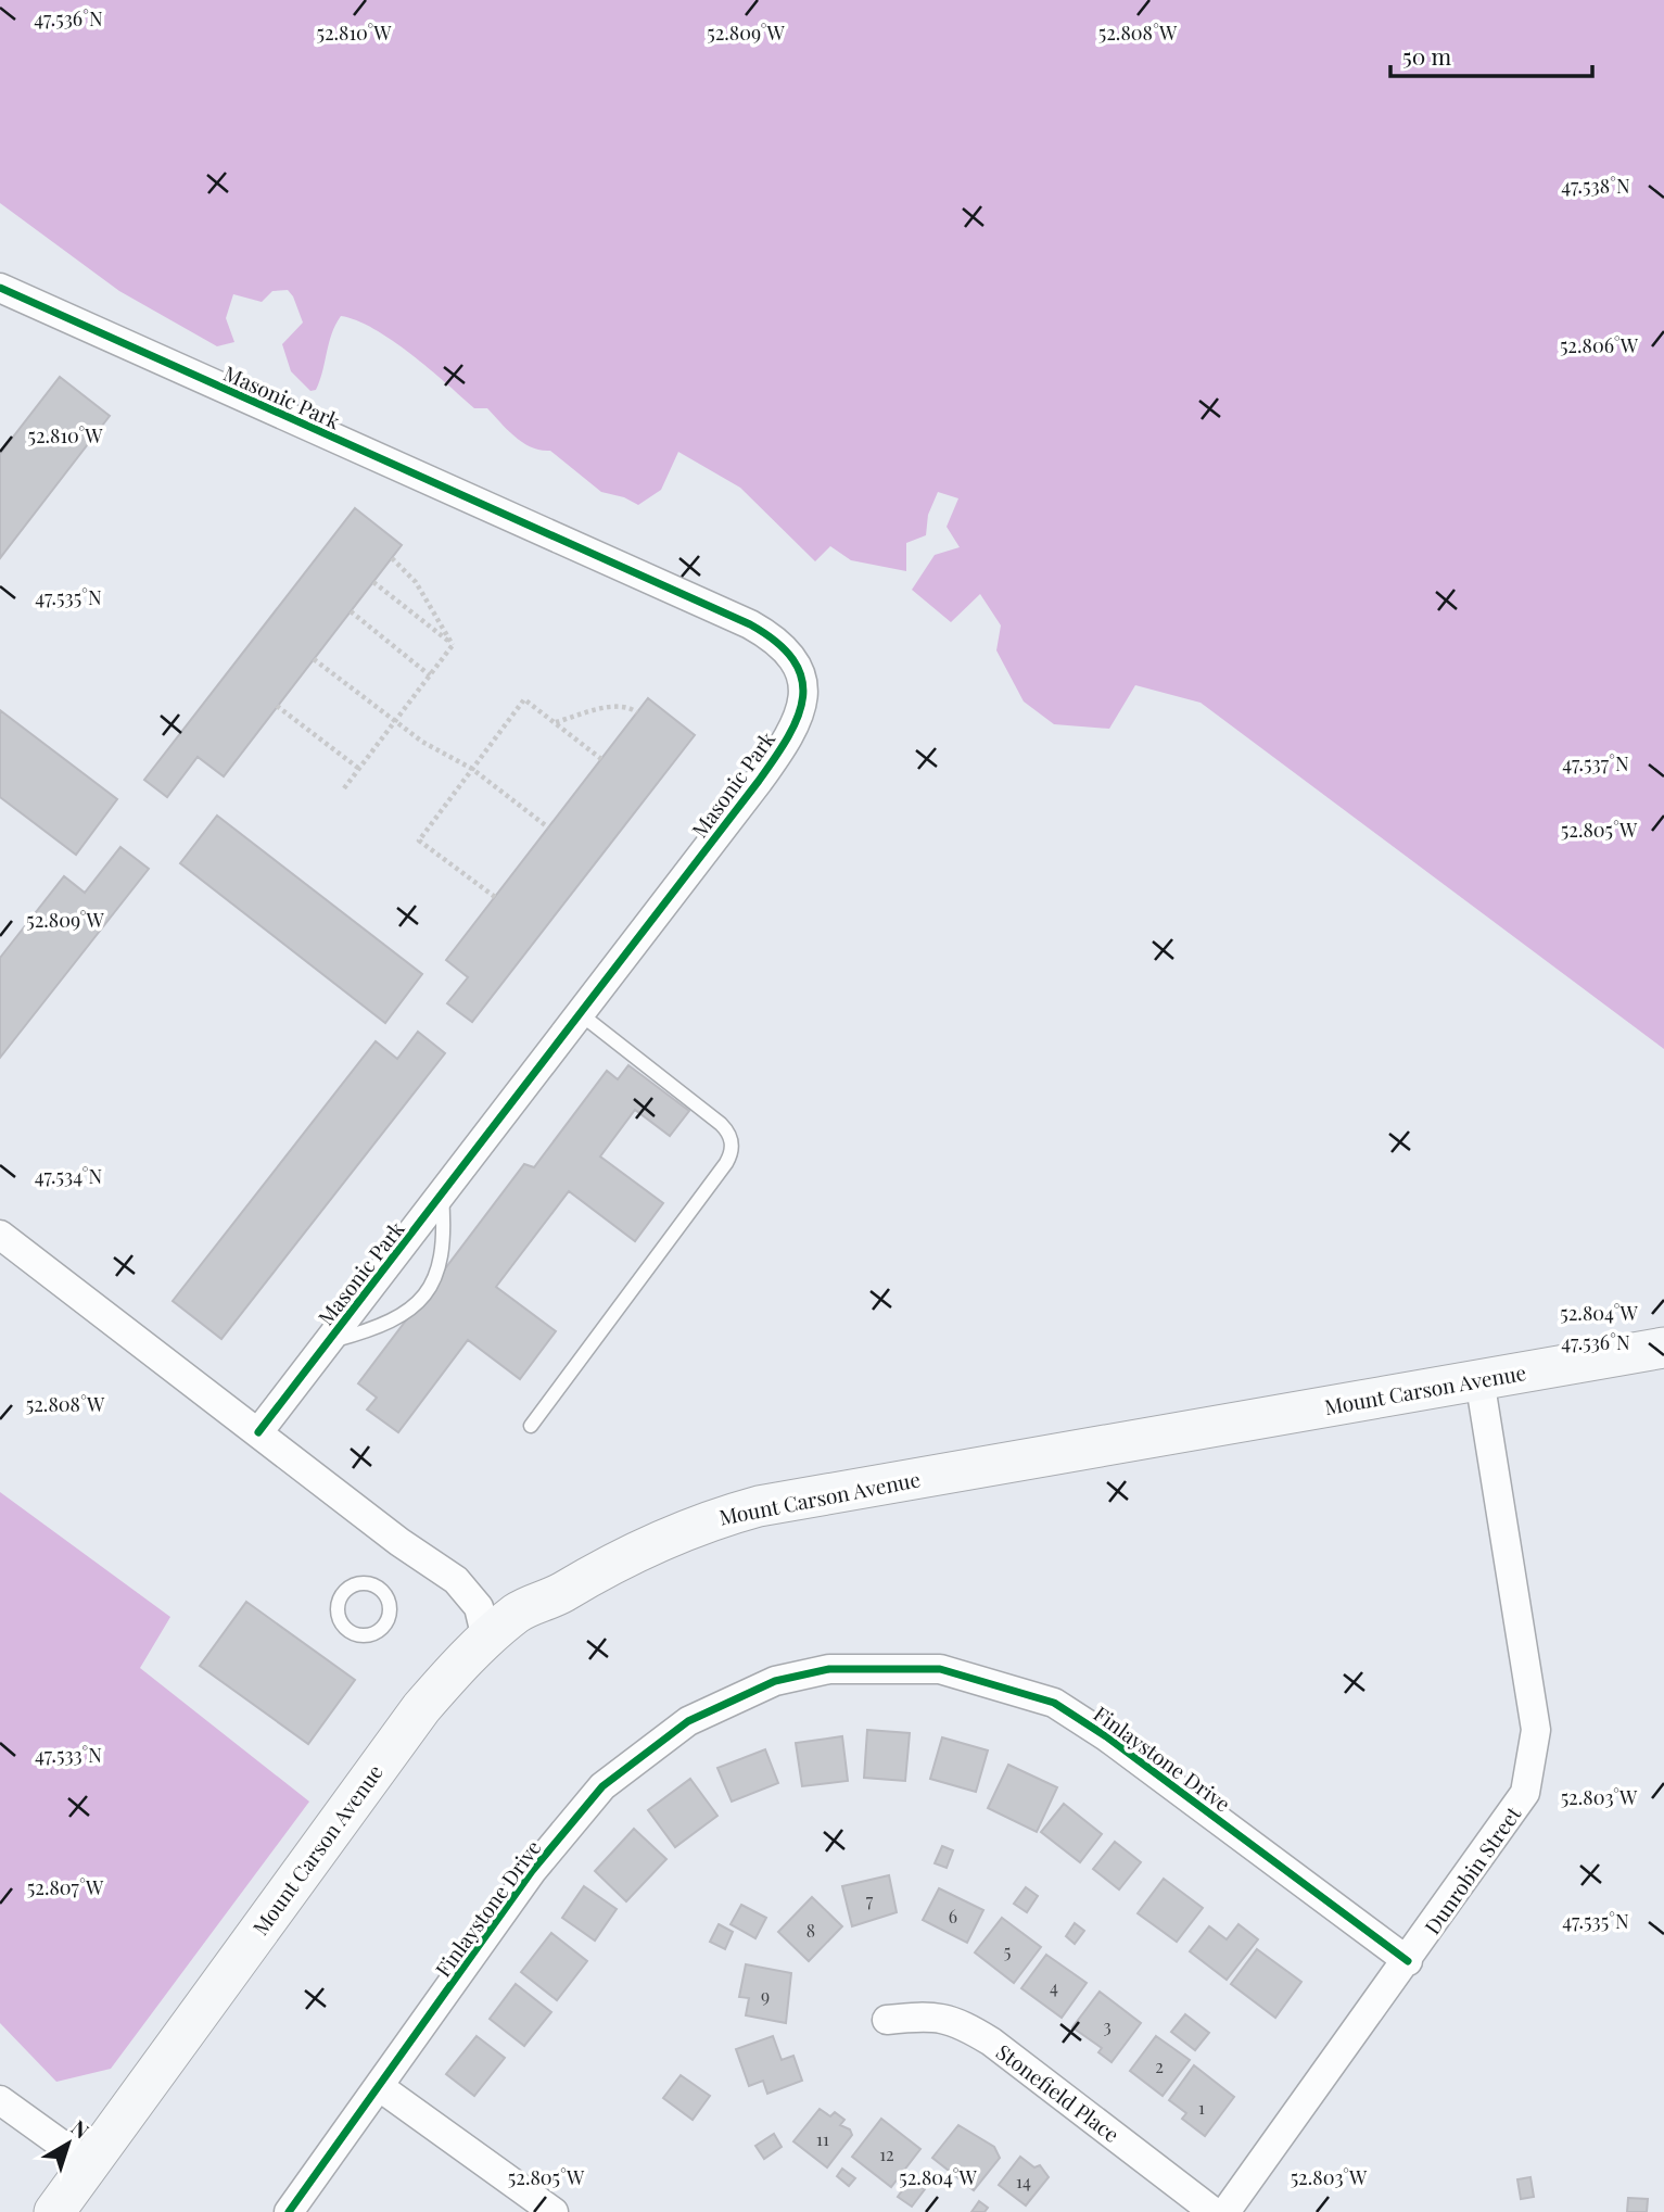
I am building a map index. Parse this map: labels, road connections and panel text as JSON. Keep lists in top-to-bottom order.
{
  "streets": {
    "main road": ["Mount Carson Avenue"],
    "street": [
      "Masonic Park",
      "Finlaystone Drive",
      "Dunrobin Street",
      "Stonefield Place"
    ]
  },
  "crossings": [
    ["Mount Carson Avenue", "Dunrobin Street"],
    ["Finlaystone Drive", "Dunrobin Street"]
  ],
  "house_numbers": [
    "7",
    "6",
    "8",
    "5",
    "4",
    "9",
    "3",
    "2",
    "1",
    "11",
    "12",
    "14"
  ],
  "scale_bar": "50 m",
  "north": "top right",
  "coordinates": [
    "47.536°N",
    "52.810°W",
    "52.809°W",
    "52.808°W",
    "47.538°N",
    "52.806°W",
    "47.535°N",
    "47.537°N",
    "52.805°W",
    "47.534°N",
    "52.804°W",
    "47.533°N",
    "52.803°W",
    "52.807°W"
  ]
}
